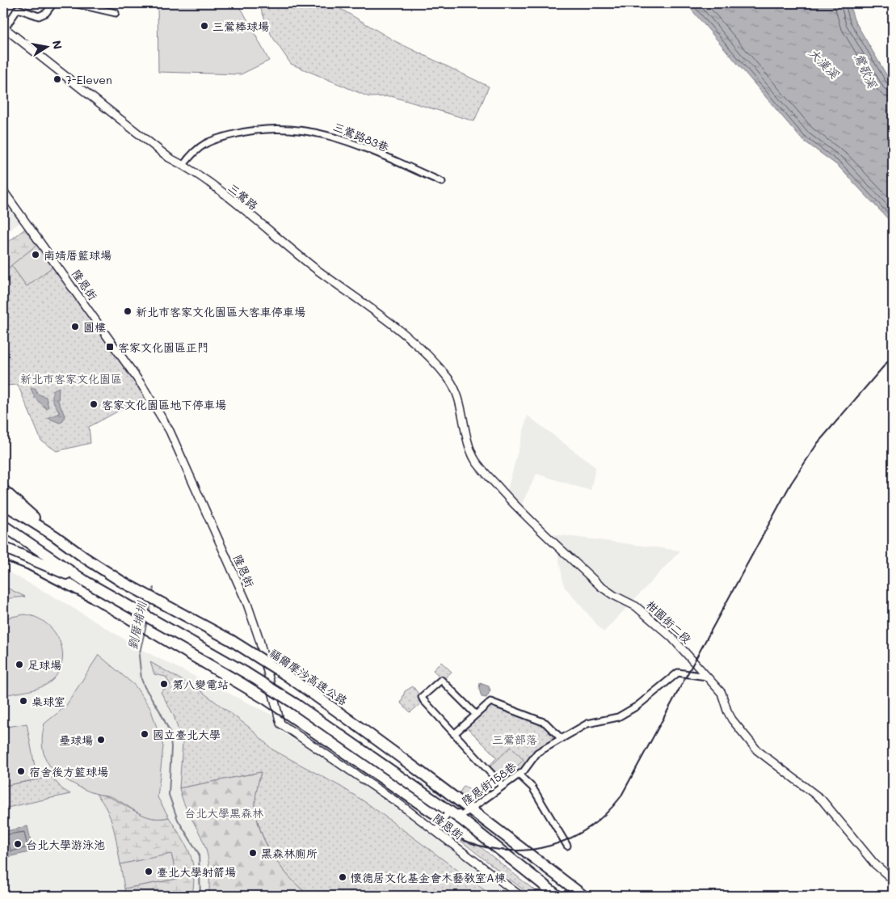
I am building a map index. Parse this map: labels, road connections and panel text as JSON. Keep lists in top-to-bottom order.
{
  "streets": {
    "highway": ["福爾摩沙高速公路"],
    "street": [
      "三鶯路83巷",
      "三鶯路",
      "隆恩街",
      "柑園街二段",
      "隆恩街158巷"
    ]
  },
  "crossings": [
    ["三鶯路83巷", "三鶯路"],
    ["三鶯路", "柑園街二段"],
    ["隆恩街", "隆恩街158巷"],
    ["柑園街二段", "隆恩街158巷"],
    ["福爾摩沙高速公路", "隆恩街158巷"]
  ],
  "water": ["大漢溪", "鶯歌溪", "劉厝埔圳"],
  "parks": ["新北市客家文化園區", "三鶯部落", "台北大學黒森林"],
  "places": {
    "other": [
      "三鶯棒球場",
      "7-Eleven",
      "南靖厝籃球場",
      "新北市客家文化園區大客車停車場",
      "圓樓",
      "客家文化園區地下停車場",
      "足球場",
      "第八變電站",
      "桌球室",
      "國立臺北大學",
      "壘球場",
      "宿舍後方籃球場",
      "台北大學游泳池",
      "黑森林廁所",
      "臺北大學射箭場",
      "懷德居文化基金會木藝教室A棟"
    ],
    "transit": ["客家文化園區正門"]
  },
  "north": "right"
}
